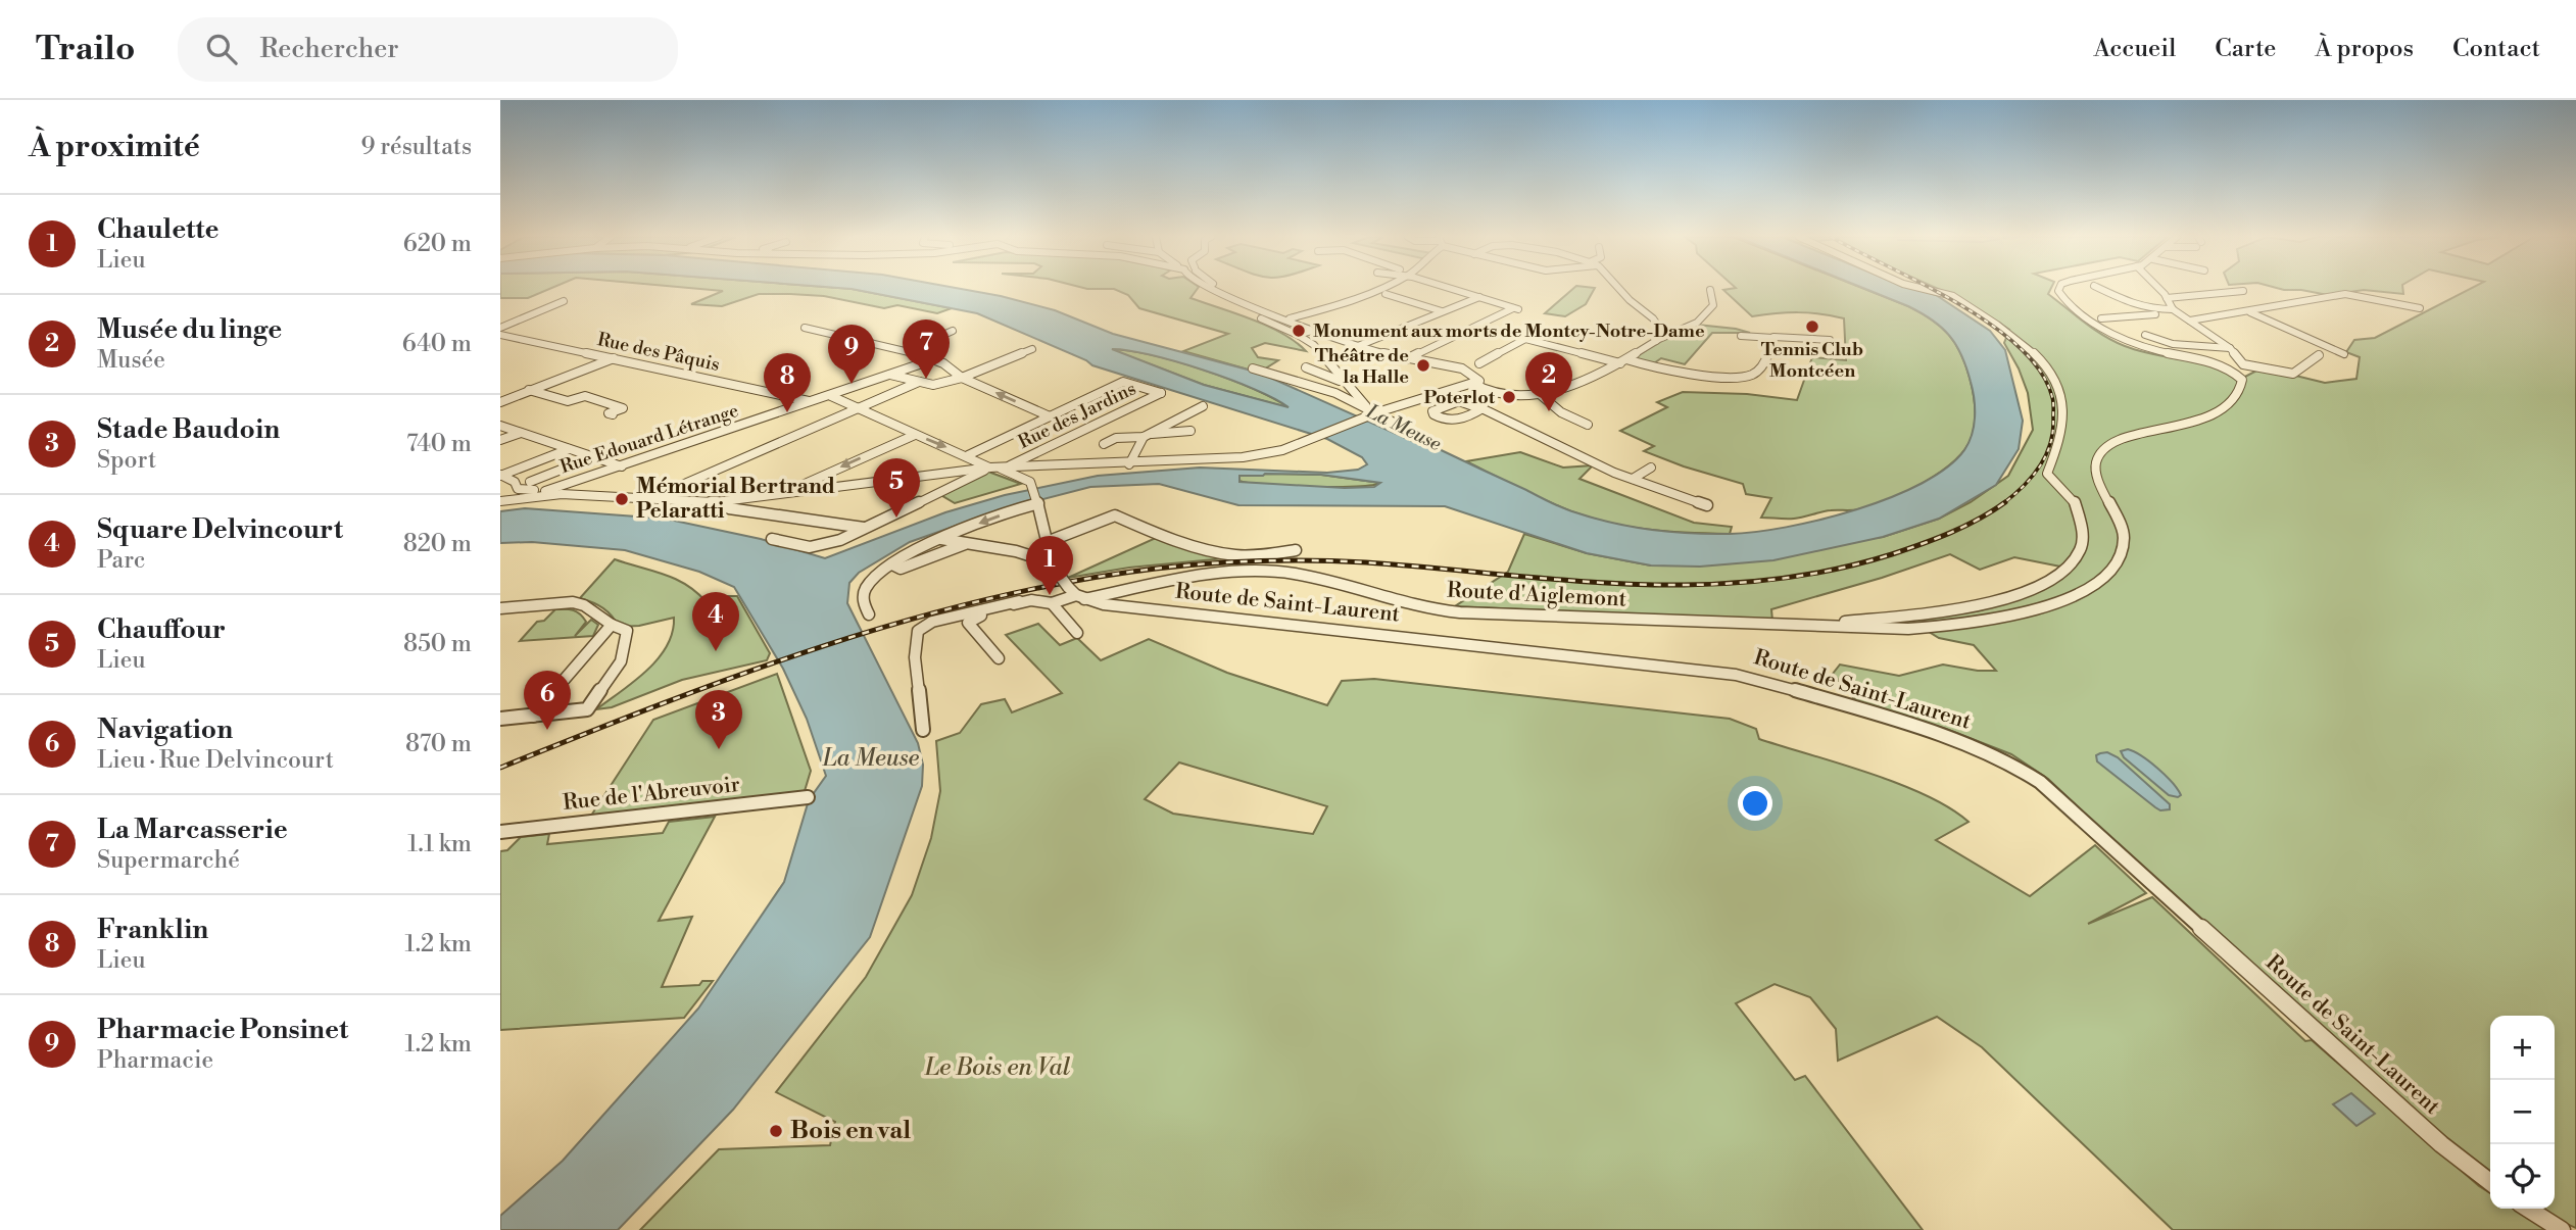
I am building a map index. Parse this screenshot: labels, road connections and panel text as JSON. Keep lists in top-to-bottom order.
{
  "streets": {
    "street": [
      "Rue des Pâquis",
      "Rue des Jardins",
      "Rue Edouard Létrange",
      "Route d'Aiglemont",
      "Route de Saint-Laurent",
      "Rue de l'Abreuvoir"
    ]
  },
  "crossings": [
    ["Rue des Pâquis", "Rue Edouard Létrange"],
    ["Route d'Aiglemont", "Route de Saint-Laurent"]
  ],
  "water": ["La Meuse"],
  "parks": ["Le Bois en Val"],
  "places": [
    "Tennis Club Montcéen",
    "Monument aux morts de Montcy-Notre-Dame",
    "Théâtre de la Halle",
    "Poterlot",
    "Mémorial Bertrand Pelaratti",
    "Bois en val"
  ],
  "page": {
    "header": "Trailo",
    "search": "Rechercher",
    "nav": [
      "Accueil",
      "Carte",
      "À propos",
      "Contact"
    ],
    "heading": ["À proximité", "9 résultats"],
    "list": [
      {
        "mark": "1",
        "name": "Chaulette",
        "note": "Lieu",
        "value": "620 m"
      },
      {
        "mark": "2",
        "name": "Musée du linge",
        "note": "Musée",
        "value": "640 m"
      },
      {
        "mark": "3",
        "name": "Stade Baudoin",
        "note": "Sport",
        "value": "740 m"
      },
      {
        "mark": "4",
        "name": "Square Delvincourt",
        "note": "Parc",
        "value": "820 m"
      },
      {
        "mark": "5",
        "name": "Chauffour",
        "note": "Lieu",
        "value": "850 m"
      },
      {
        "mark": "6",
        "name": "Navigation",
        "note": "Lieu · Rue Delvincourt",
        "value": "870 m"
      },
      {
        "mark": "7",
        "name": "La Marcasserie",
        "note": "Supermarché",
        "value": "1.1 km"
      },
      {
        "mark": "8",
        "name": "Franklin",
        "note": "Lieu",
        "value": "1.2 km"
      },
      {
        "mark": "9",
        "name": "Pharmacie Ponsinet",
        "note": "Pharmacie",
        "value": "1.2 km"
      }
    ],
    "pins": [
      "7",
      "9",
      "2",
      "8",
      "5",
      "1",
      "4",
      "6",
      "3"
    ],
    "map_buttons": ["+", "−"]
  }
}
